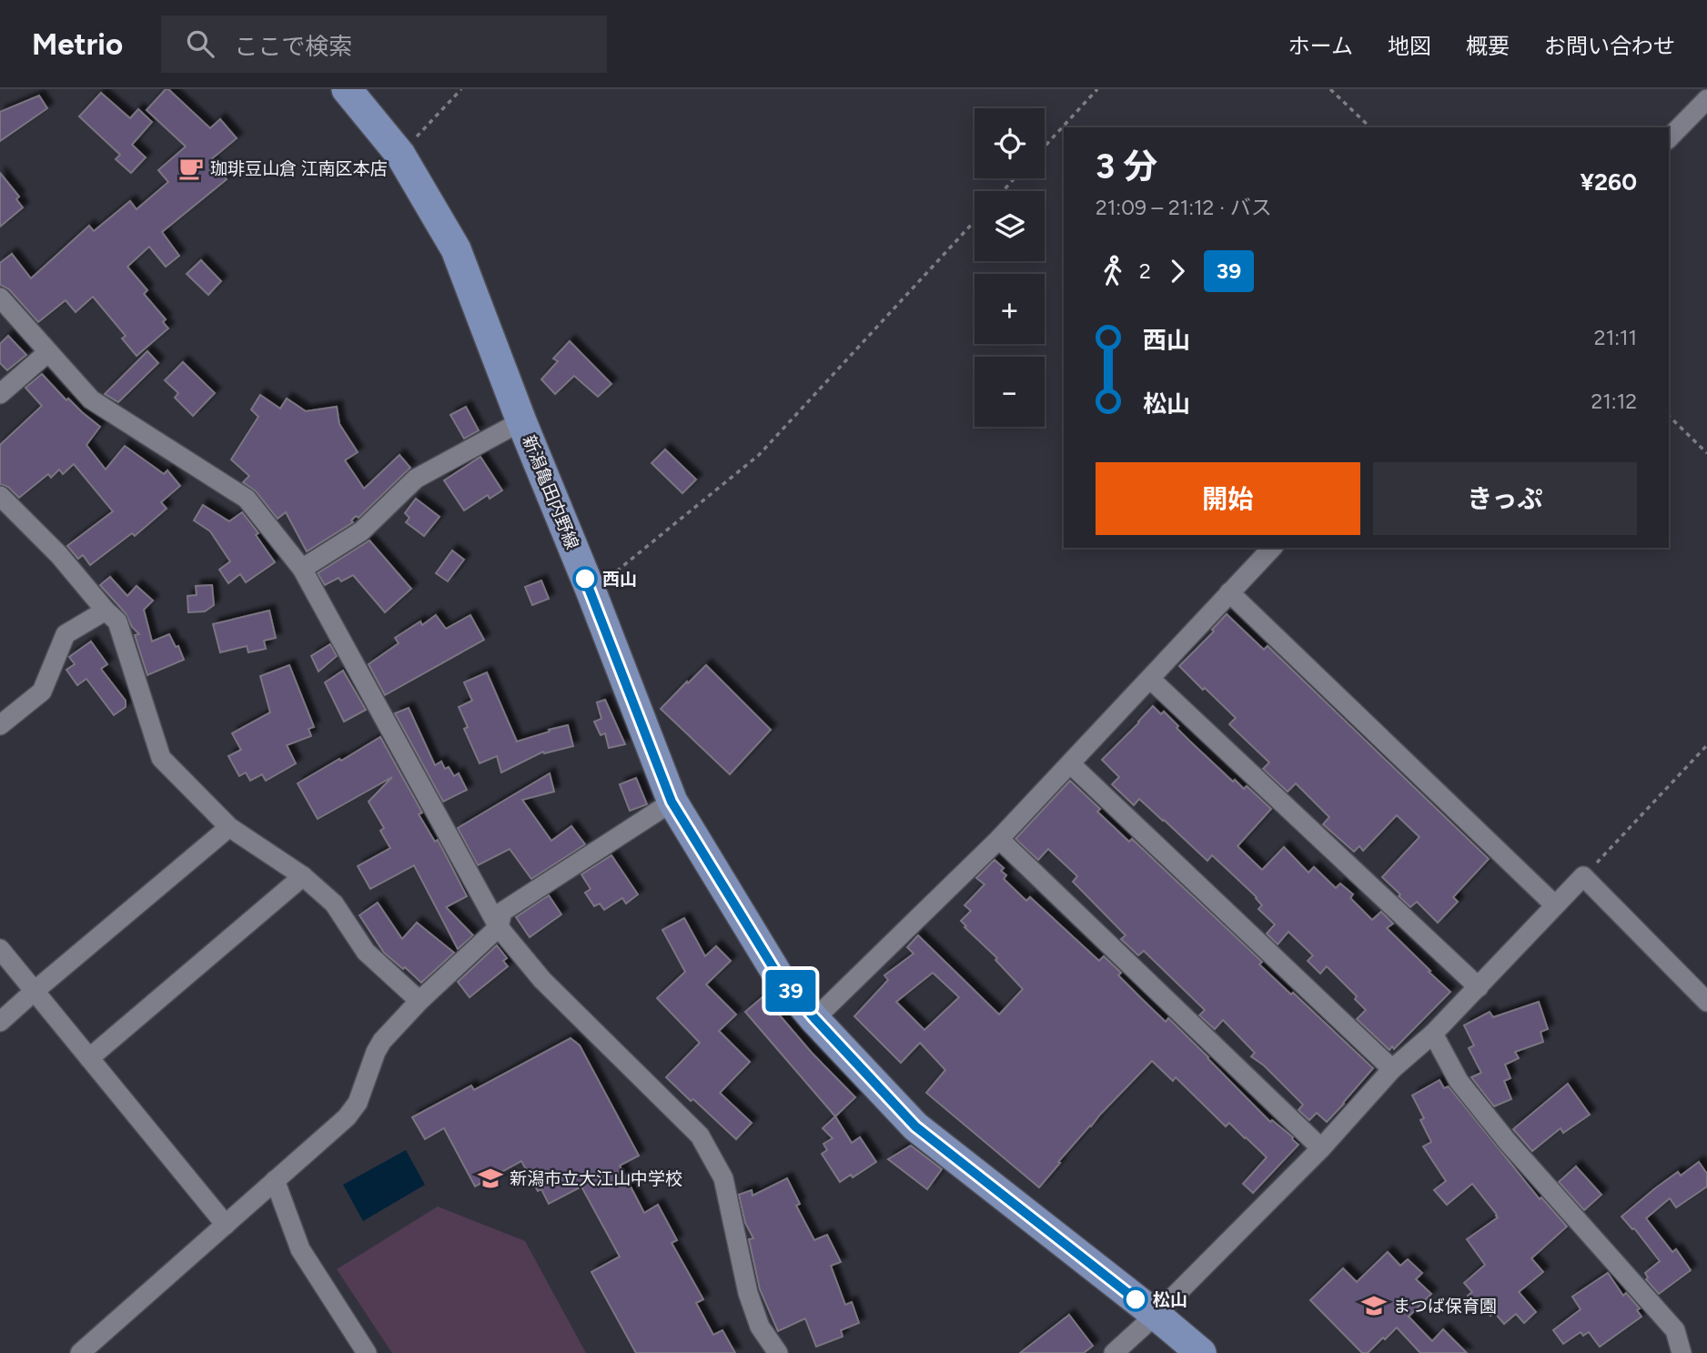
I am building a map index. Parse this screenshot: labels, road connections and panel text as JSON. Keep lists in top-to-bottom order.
{
  "streets": {
    "main road": ["新潟亀田内野線"]
  },
  "places": {
    "cafe": ["珈琲豆山倉 江南区本店"],
    "other": ["西山", "松山"],
    "school or university": ["新潟市立大江山中学校", "まつば保育園"]
  },
  "lines": ["bus line 39"],
  "page": {
    "header": "Metrio",
    "search": "ここで検索",
    "nav": [
      "ホーム",
      "地図",
      "概要",
      "お問い合わせ"
    ],
    "on_map": "39",
    "map_buttons": ["+", "−"],
    "heading": ["3 分", "21:09 – 21:12 · バス", "¥260"],
    "legs": ["2", "39"],
    "list": [
      {
        "name": "西山",
        "value": "21:11"
      },
      {
        "name": "松山",
        "value": "21:12"
      }
    ],
    "buttons": ["開始", "きっぷ"]
  }
}
